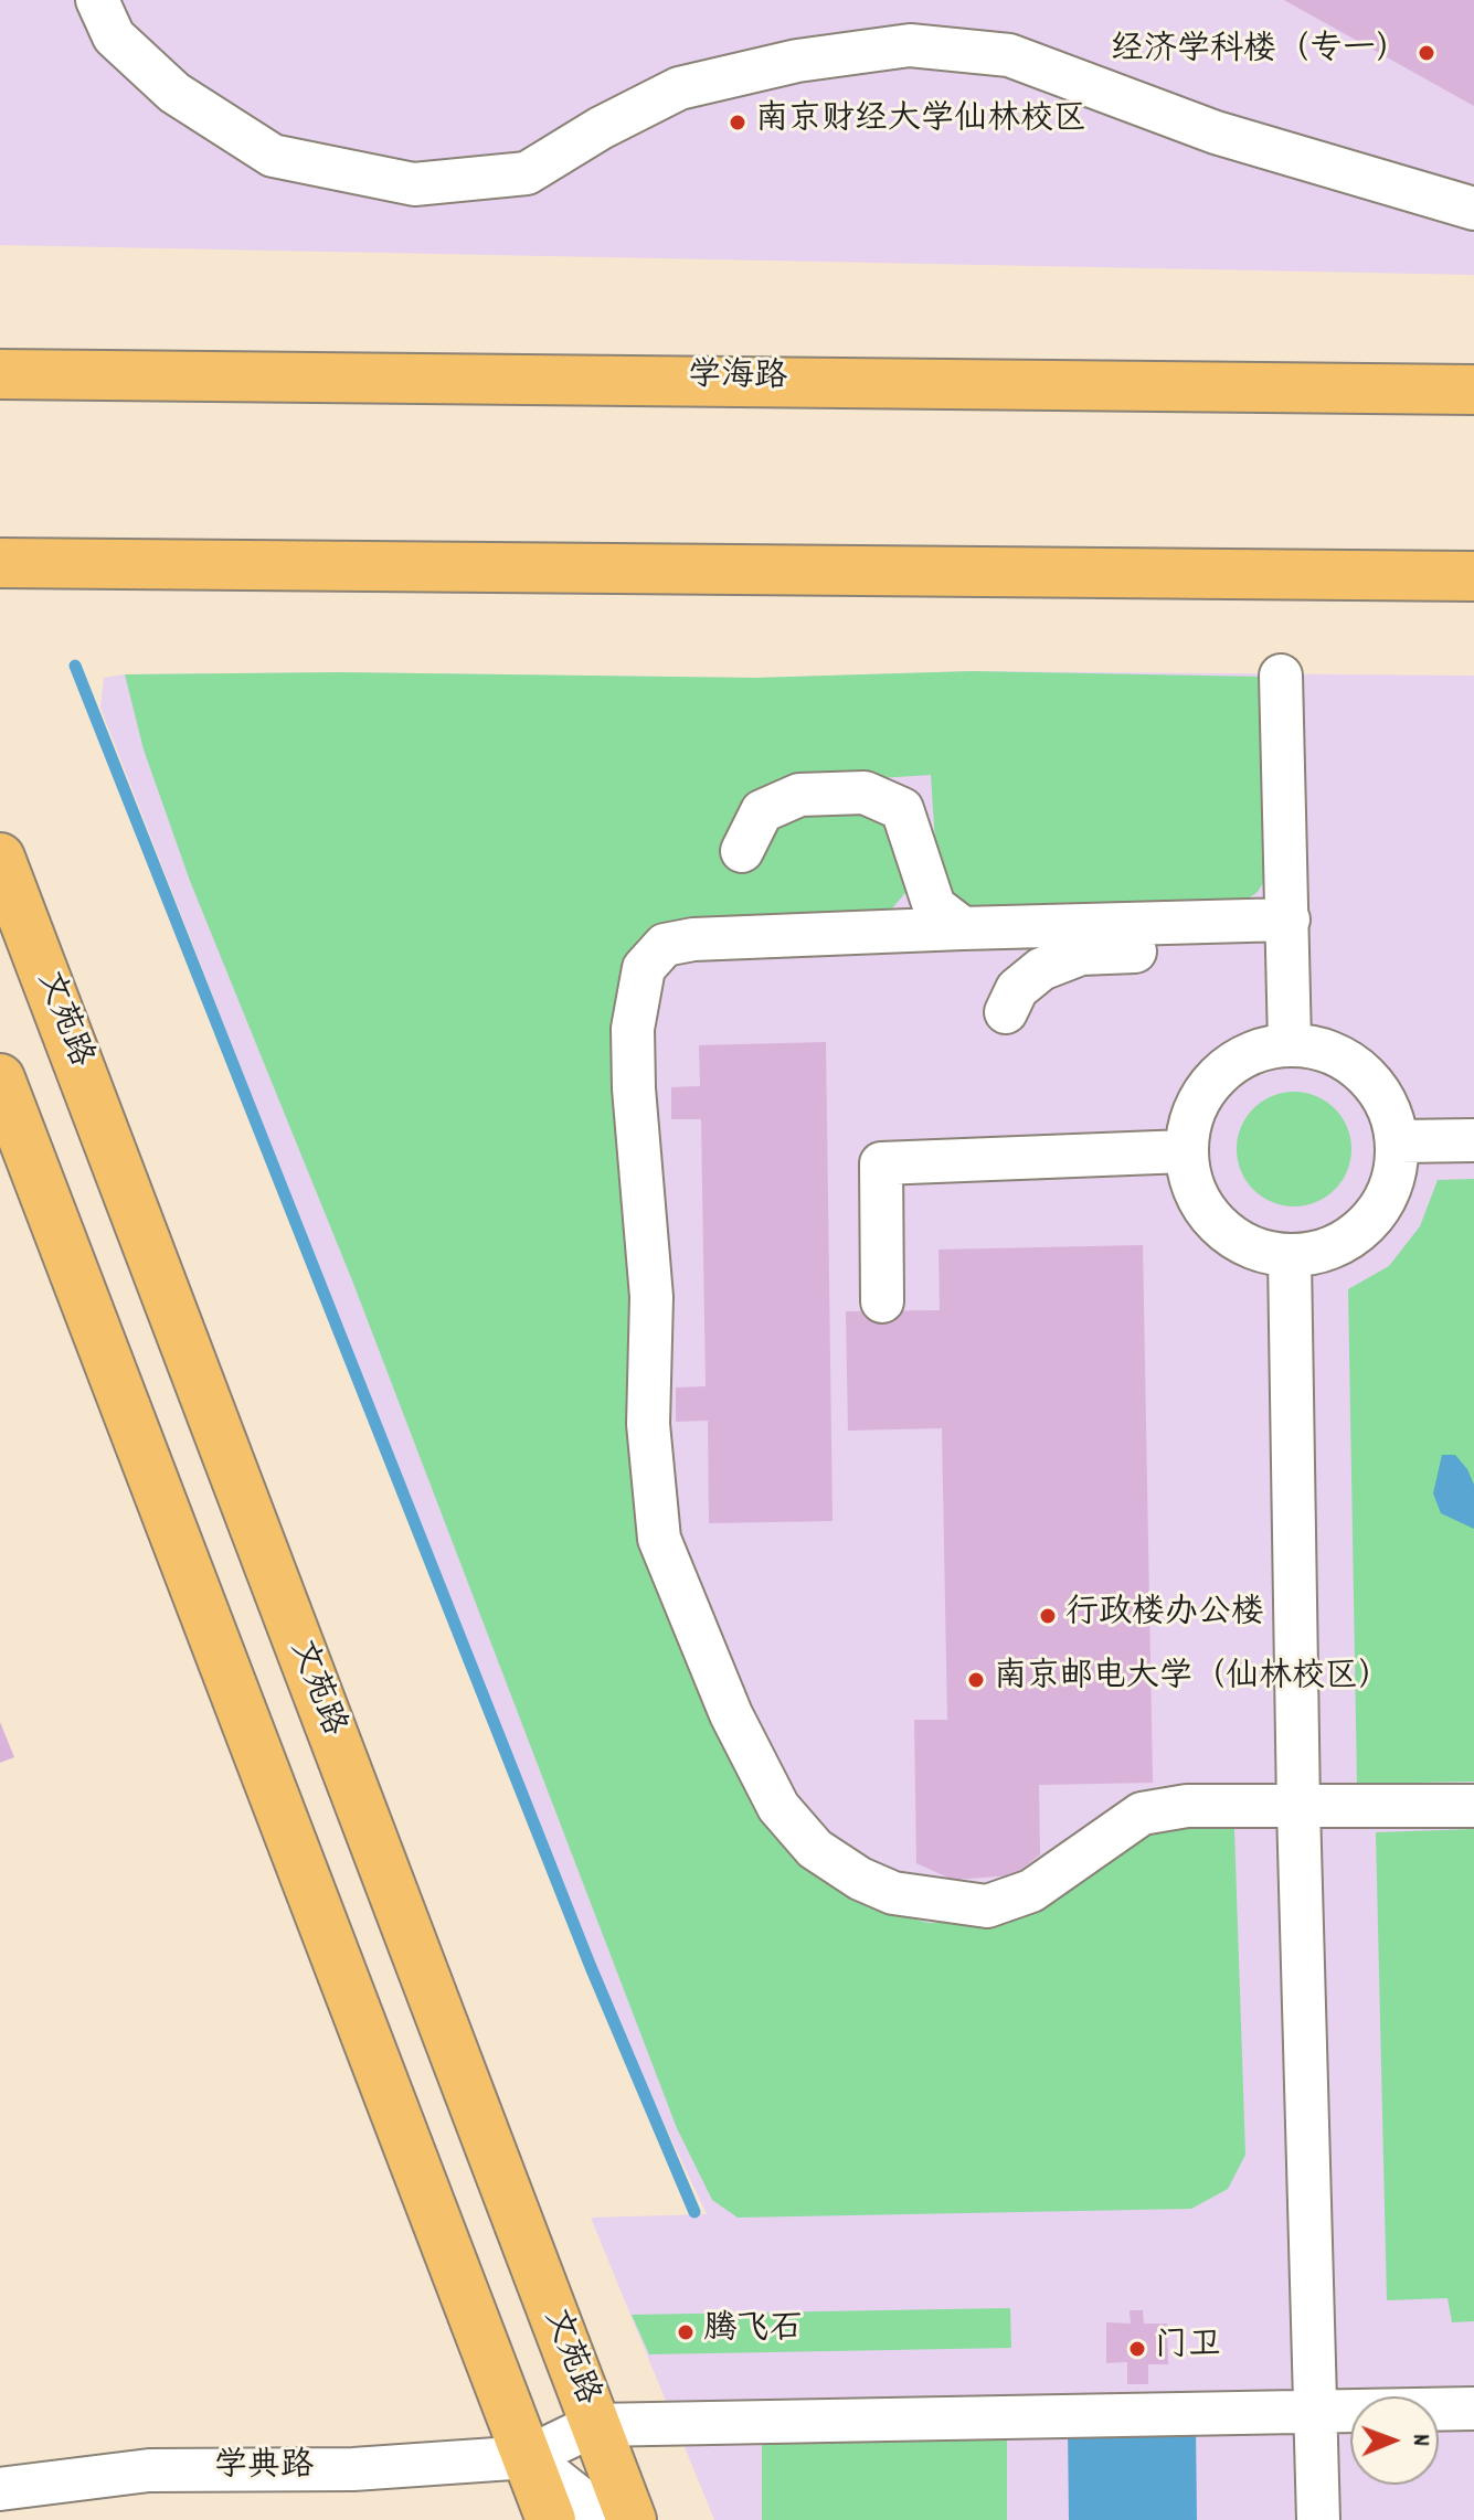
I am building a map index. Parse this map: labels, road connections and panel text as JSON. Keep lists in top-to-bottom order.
{
  "streets": {
    "main road": ["学海路", "文苑路"],
    "street": ["学典路"]
  },
  "places": [
    "经济学科楼（专一）",
    "南京财经大学仙林校区",
    "行政楼办公楼",
    "南京邮电大学（仙林校区）",
    "腾飞石",
    "门卫"
  ],
  "north": "right"
}
